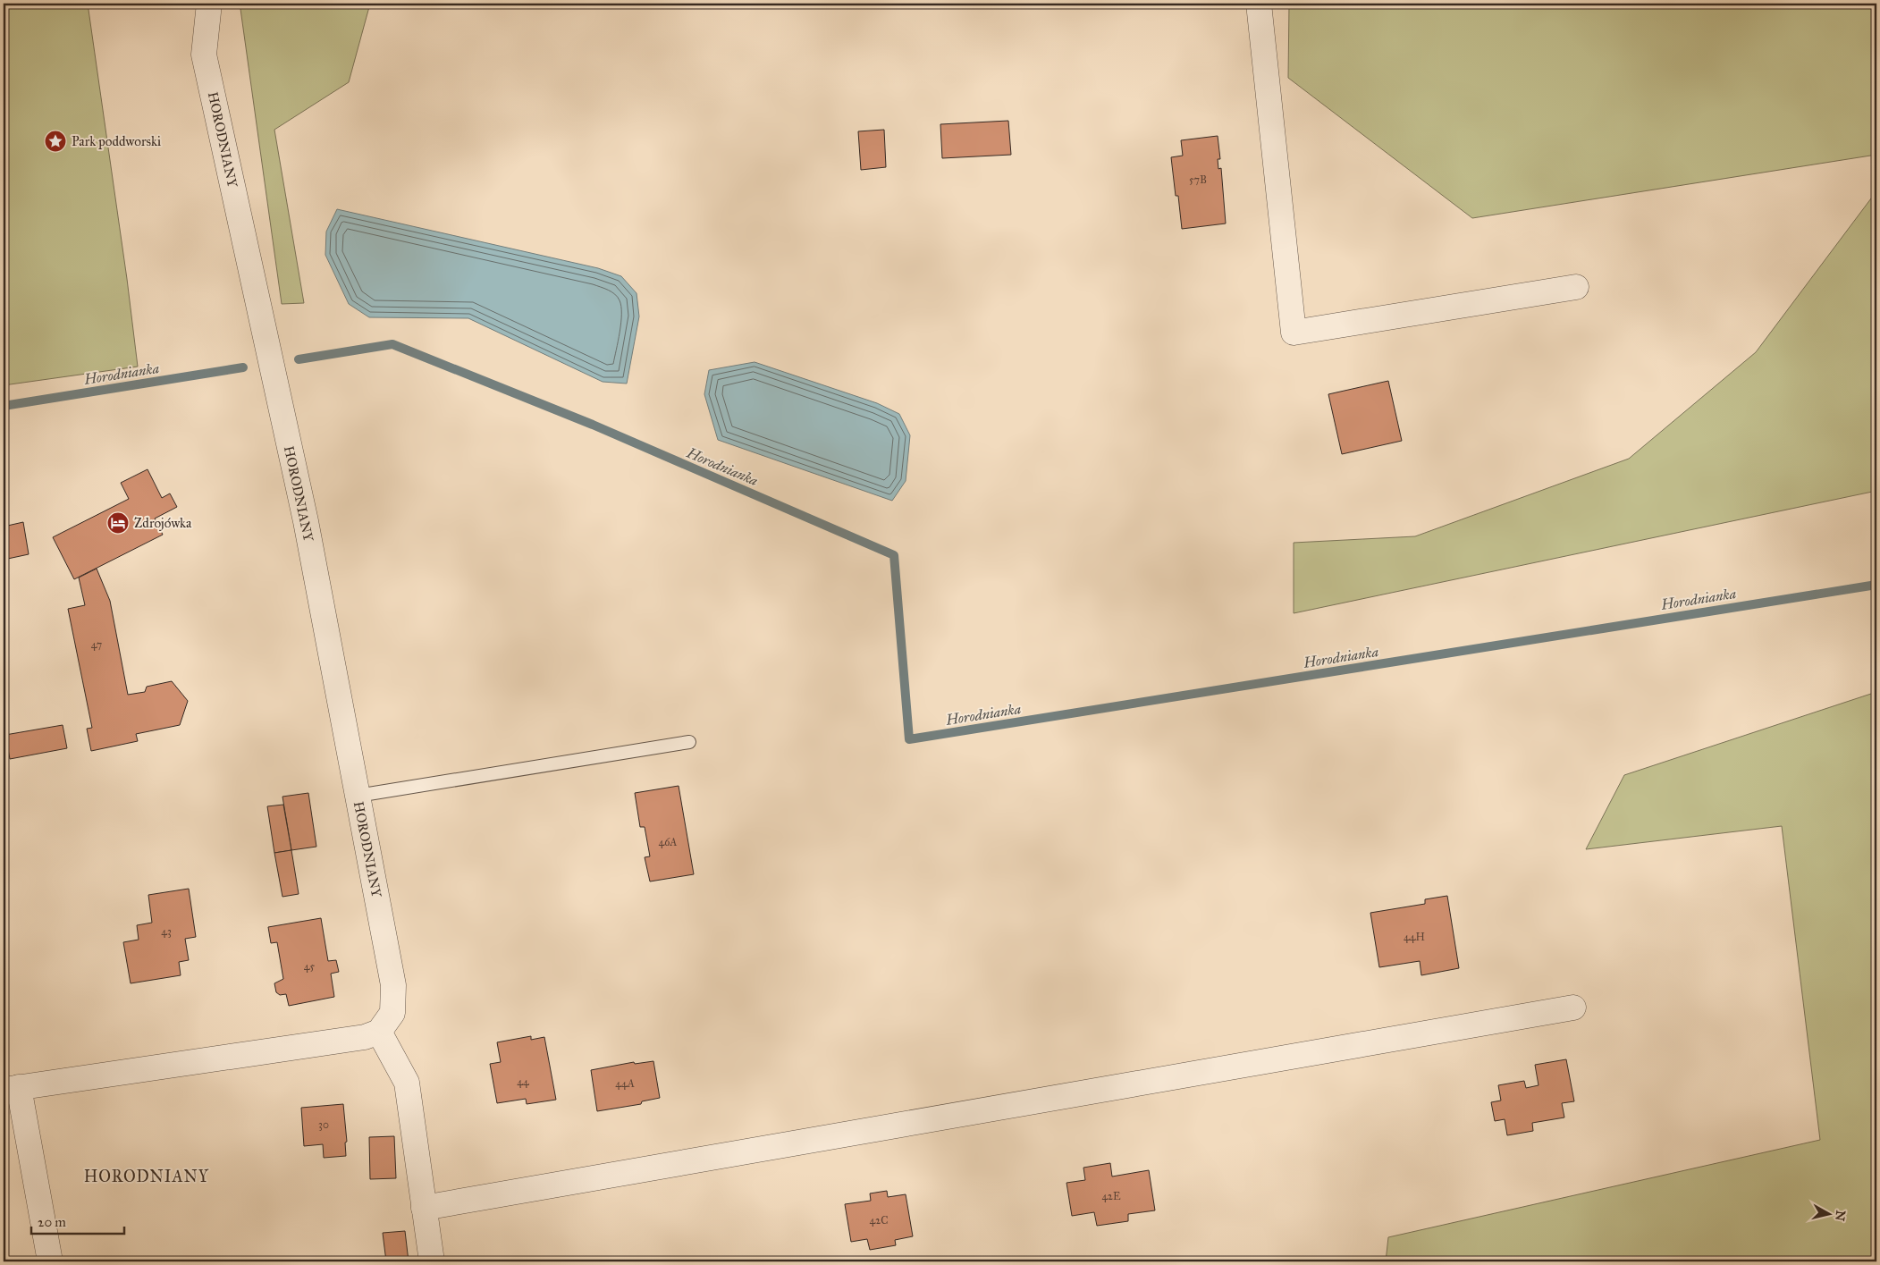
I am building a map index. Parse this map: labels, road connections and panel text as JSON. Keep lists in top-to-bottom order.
{
  "streets": {
    "street": ["HORODNIANY"]
  },
  "districts": ["HORODNIANY"],
  "water": ["Horodnianka"],
  "places": {
    "place": ["Park poddworski"],
    "hotel": ["Zdrojówka"]
  },
  "house_numbers": [
    "57B",
    "47",
    "46A",
    "43",
    "44H",
    "45",
    "44",
    "44A",
    "30",
    "42E",
    "42C"
  ],
  "scale_bar": "20 m",
  "north": "right"
}
